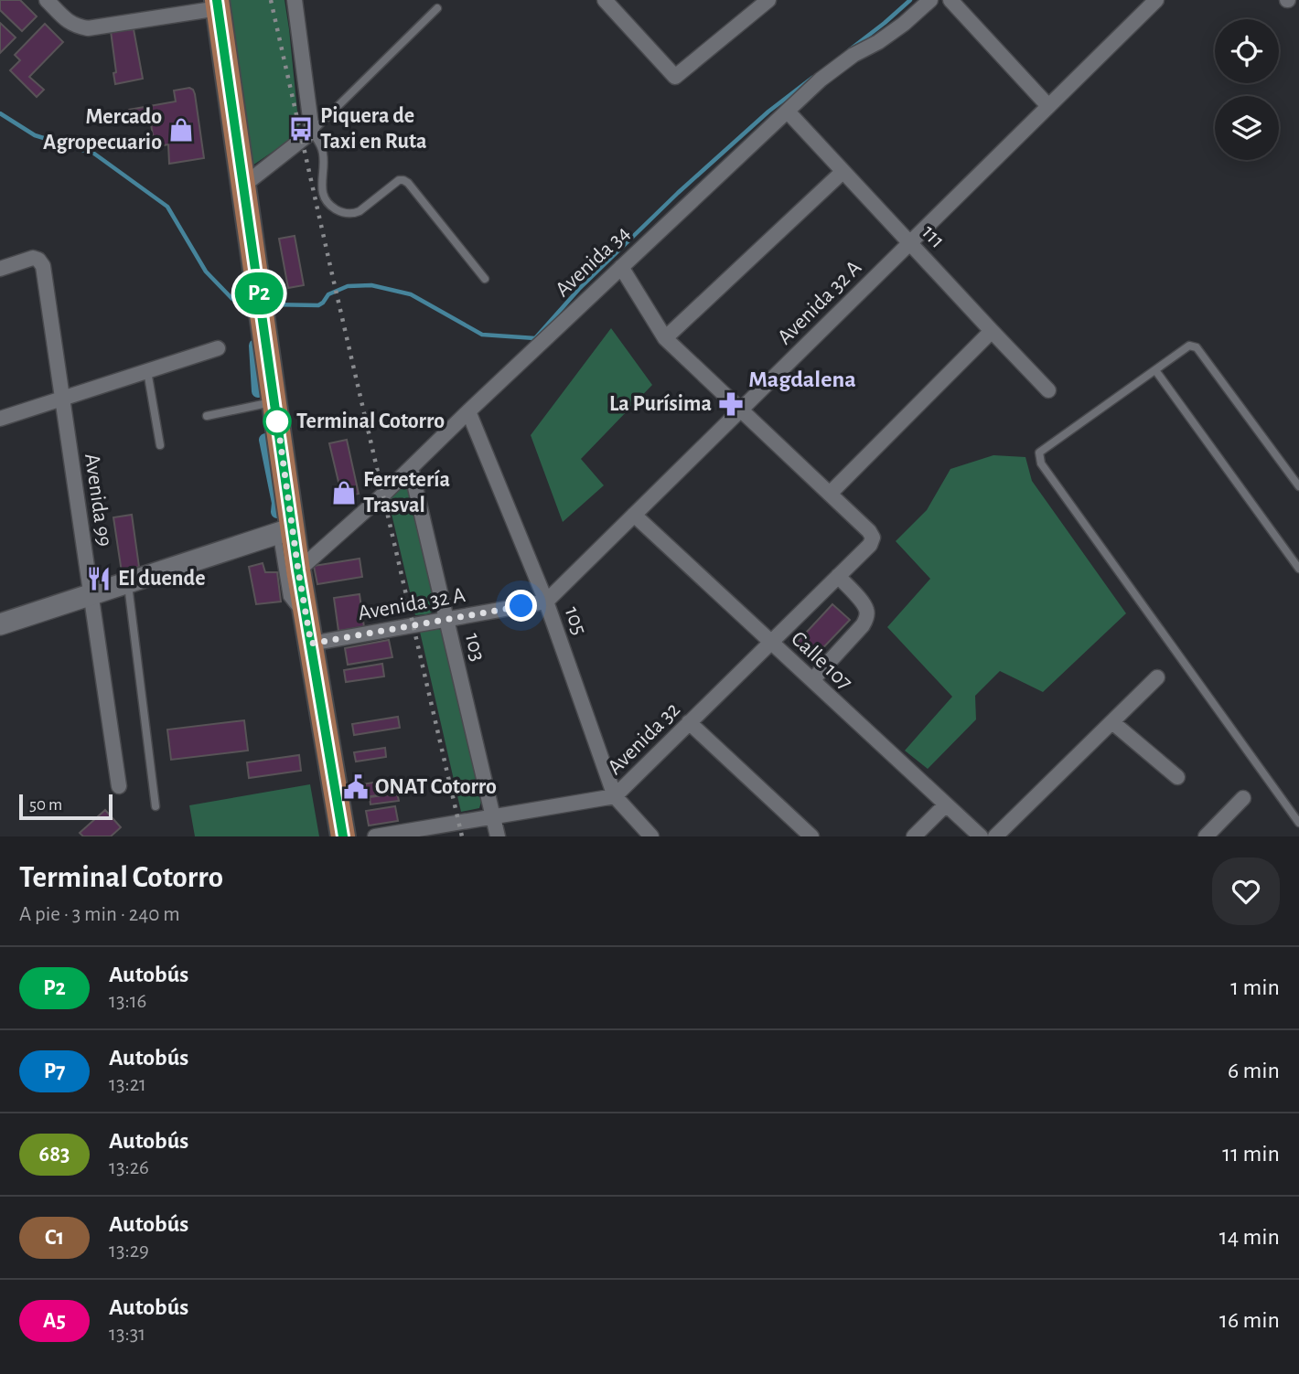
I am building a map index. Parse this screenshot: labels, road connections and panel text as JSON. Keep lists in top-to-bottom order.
{
  "streets": {
    "street": [
      "111",
      "Avenida 34",
      "Avenida 32 A",
      "Avenida 99",
      "105",
      "103",
      "Calle 107",
      "Avenida 32"
    ]
  },
  "crossings": [
    ["111", "Avenida 34"],
    ["111", "Avenida 32 A"],
    ["Avenida 34", "105"],
    ["Avenida 34", "103"],
    ["Avenida 32 A", "105"],
    ["Avenida 32 A", "103"],
    ["Avenida 32 A", "Calle 107"],
    ["105", "Avenida 32"],
    ["103", "Avenida 32"],
    ["Calle 107", "Avenida 32"]
  ],
  "districts": ["Magdalena"],
  "places": {
    "bus stop": ["Piquera de Taxi en Ruta"],
    "shop": ["Mercado Agropecuario", "Ferretería Trasval"],
    "pharmacy": ["La Purísima"],
    "other": ["Terminal Cotorro"],
    "restaurant": ["El duende"],
    "public building": ["ONAT Cotorro"]
  },
  "lines": ["bus line P2"],
  "scale_bar": "50 m",
  "page": {
    "on_map": "P2",
    "scale": "50 m",
    "heading": ["Terminal Cotorro", "A pie · 3 min · 240 m"],
    "list": [
      {
        "mark": "P2",
        "name": "Autobús",
        "note": "13:16",
        "value": "1 min"
      },
      {
        "mark": "P7",
        "name": "Autobús",
        "note": "13:21",
        "value": "6 min"
      },
      {
        "mark": "683",
        "name": "Autobús",
        "note": "13:26",
        "value": "11 min"
      },
      {
        "mark": "C1",
        "name": "Autobús",
        "note": "13:29",
        "value": "14 min"
      },
      {
        "mark": "A5",
        "name": "Autobús",
        "note": "13:31",
        "value": "16 min"
      }
    ]
  }
}
